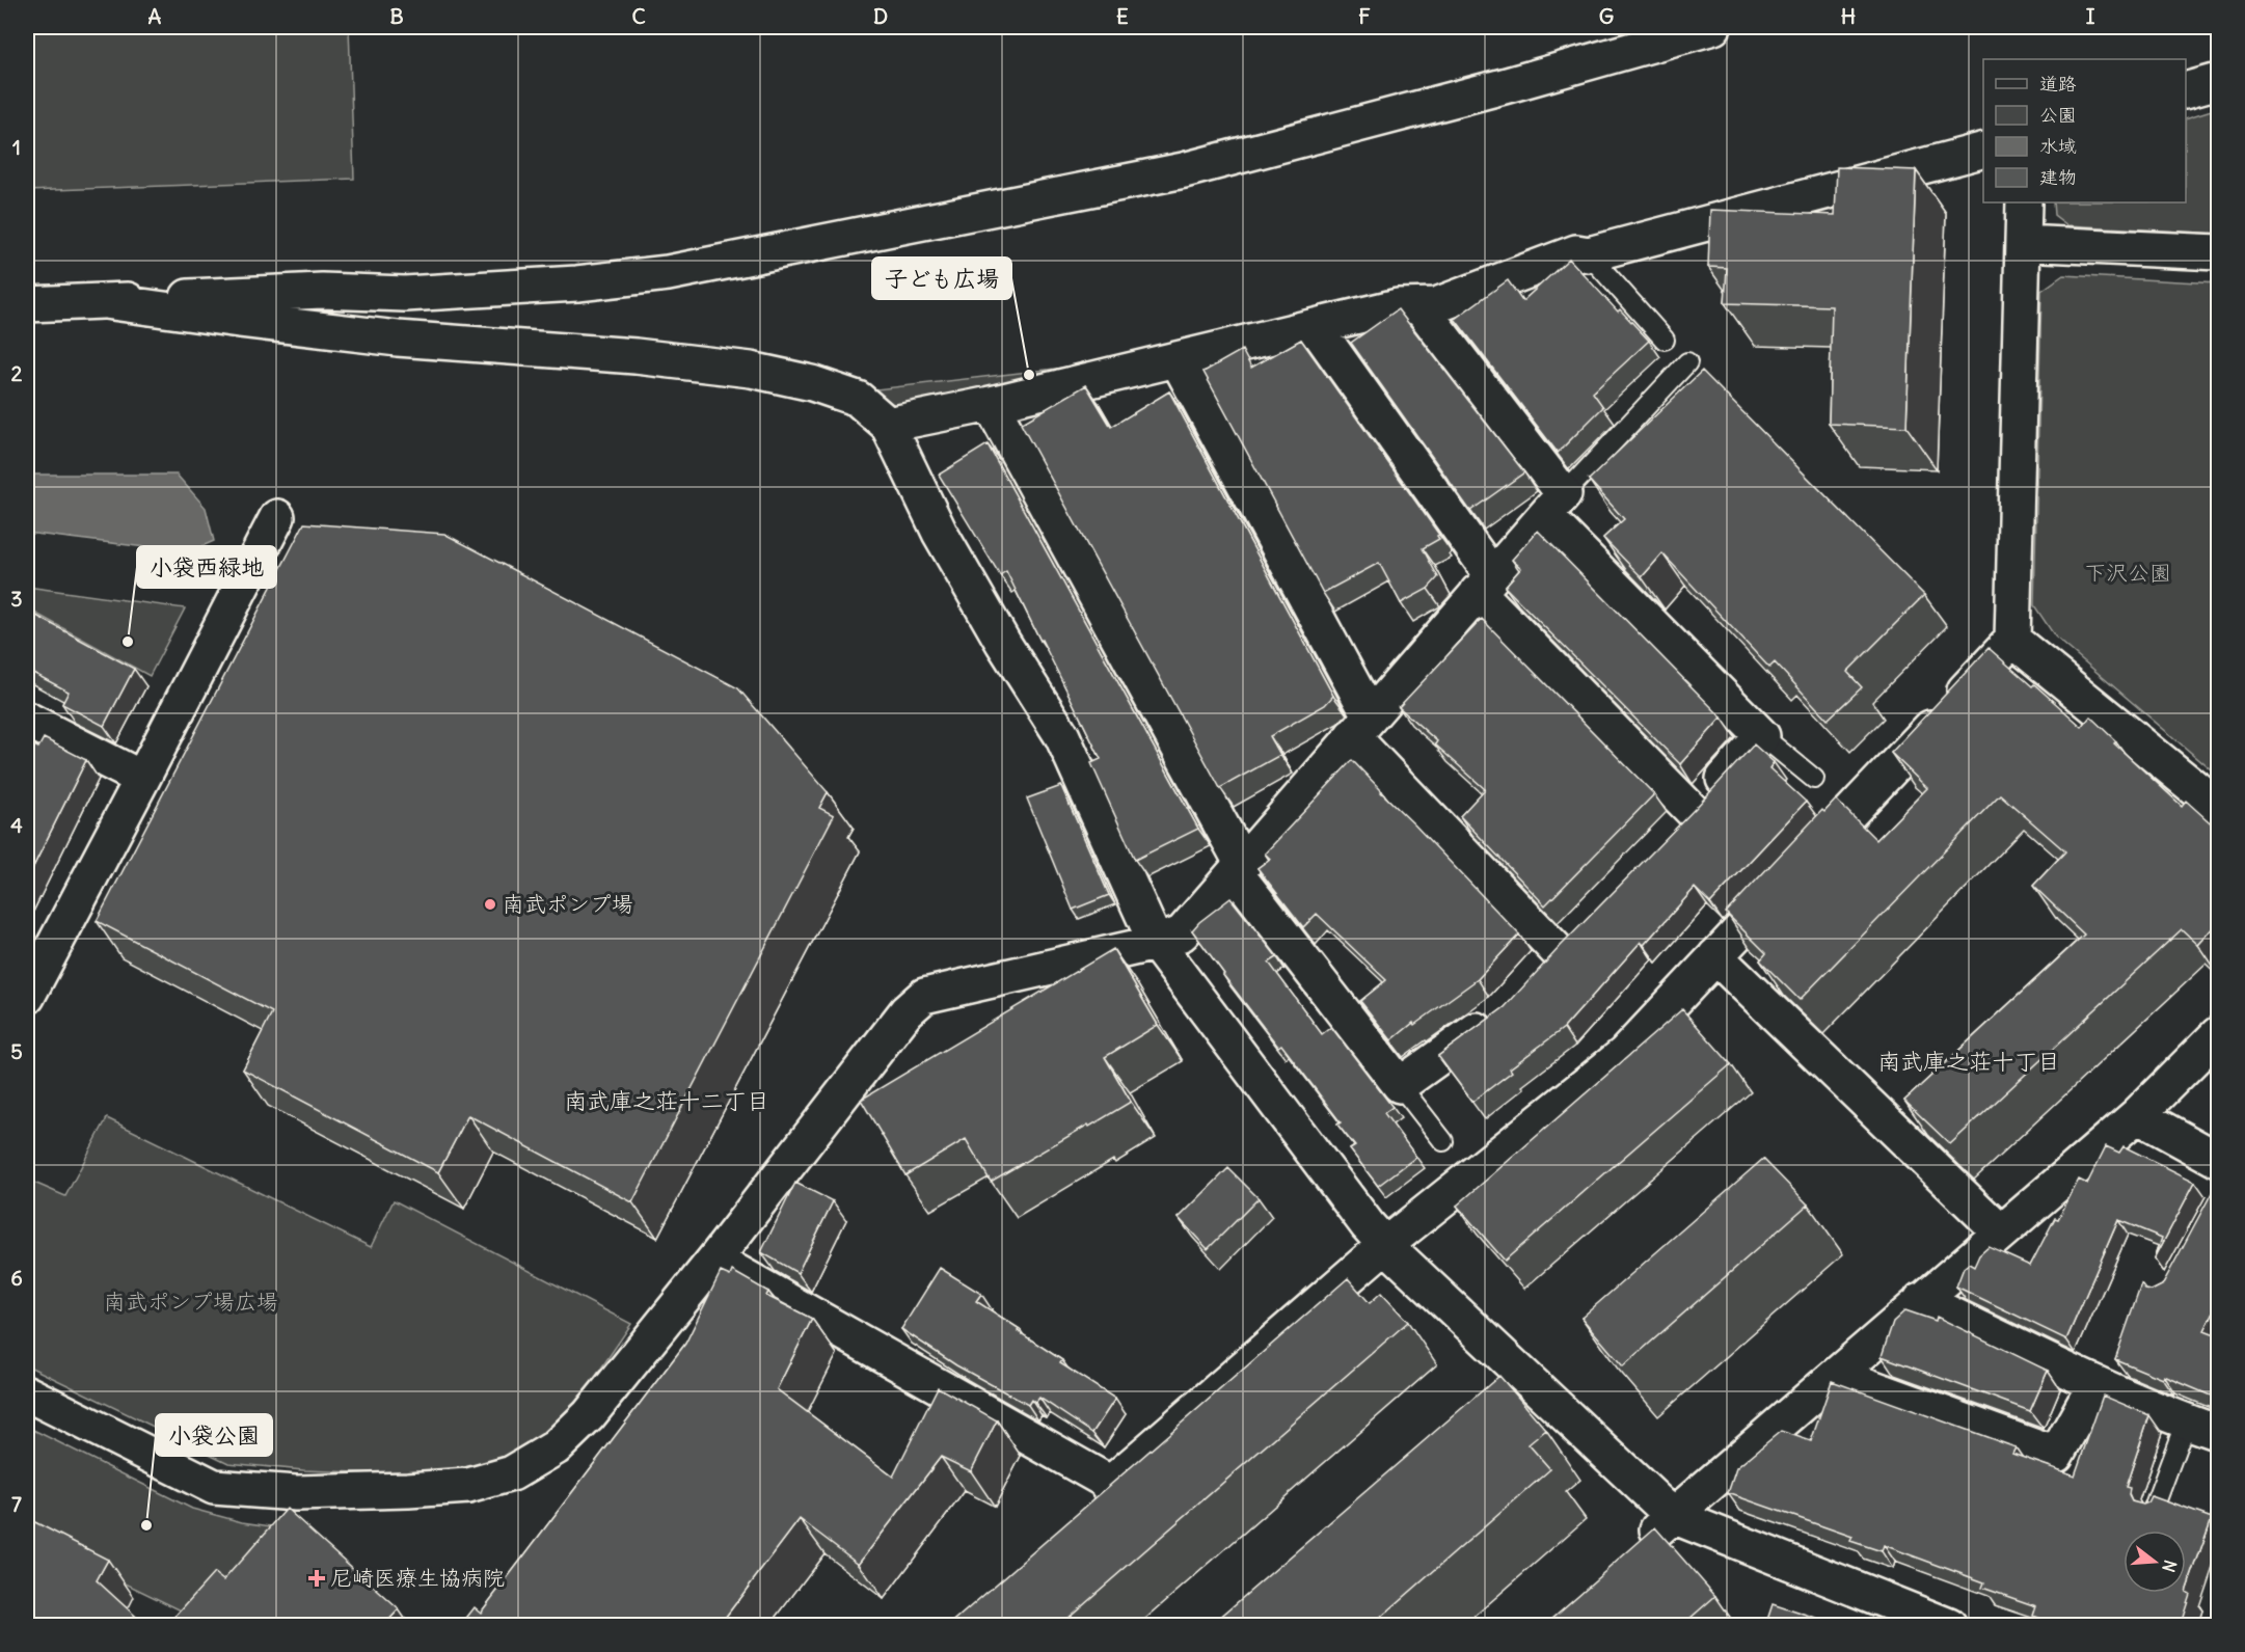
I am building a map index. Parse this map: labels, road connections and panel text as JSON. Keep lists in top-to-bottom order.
{
  "districts": ["南武庫之荘十丁目", "南武庫之荘十二丁目"],
  "parks": ["下沢公園", "南武ポンプ場広場"],
  "places": {
    "other": [
      "子ども広場",
      "小袋西緑地",
      "南武ポンプ場",
      "小袋公園"
    ],
    "health": ["尼崎医療生協病院"]
  },
  "legend": [
    "道路",
    "公園",
    "水域",
    "建物"
  ],
  "north": "right",
  "grid": {
    "columns": [
      "A",
      "B",
      "C",
      "D",
      "E",
      "F",
      "G",
      "H",
      "I"
    ],
    "rows": [
      "1",
      "2",
      "3",
      "4",
      "5",
      "6",
      "7"
    ]
  }
}
